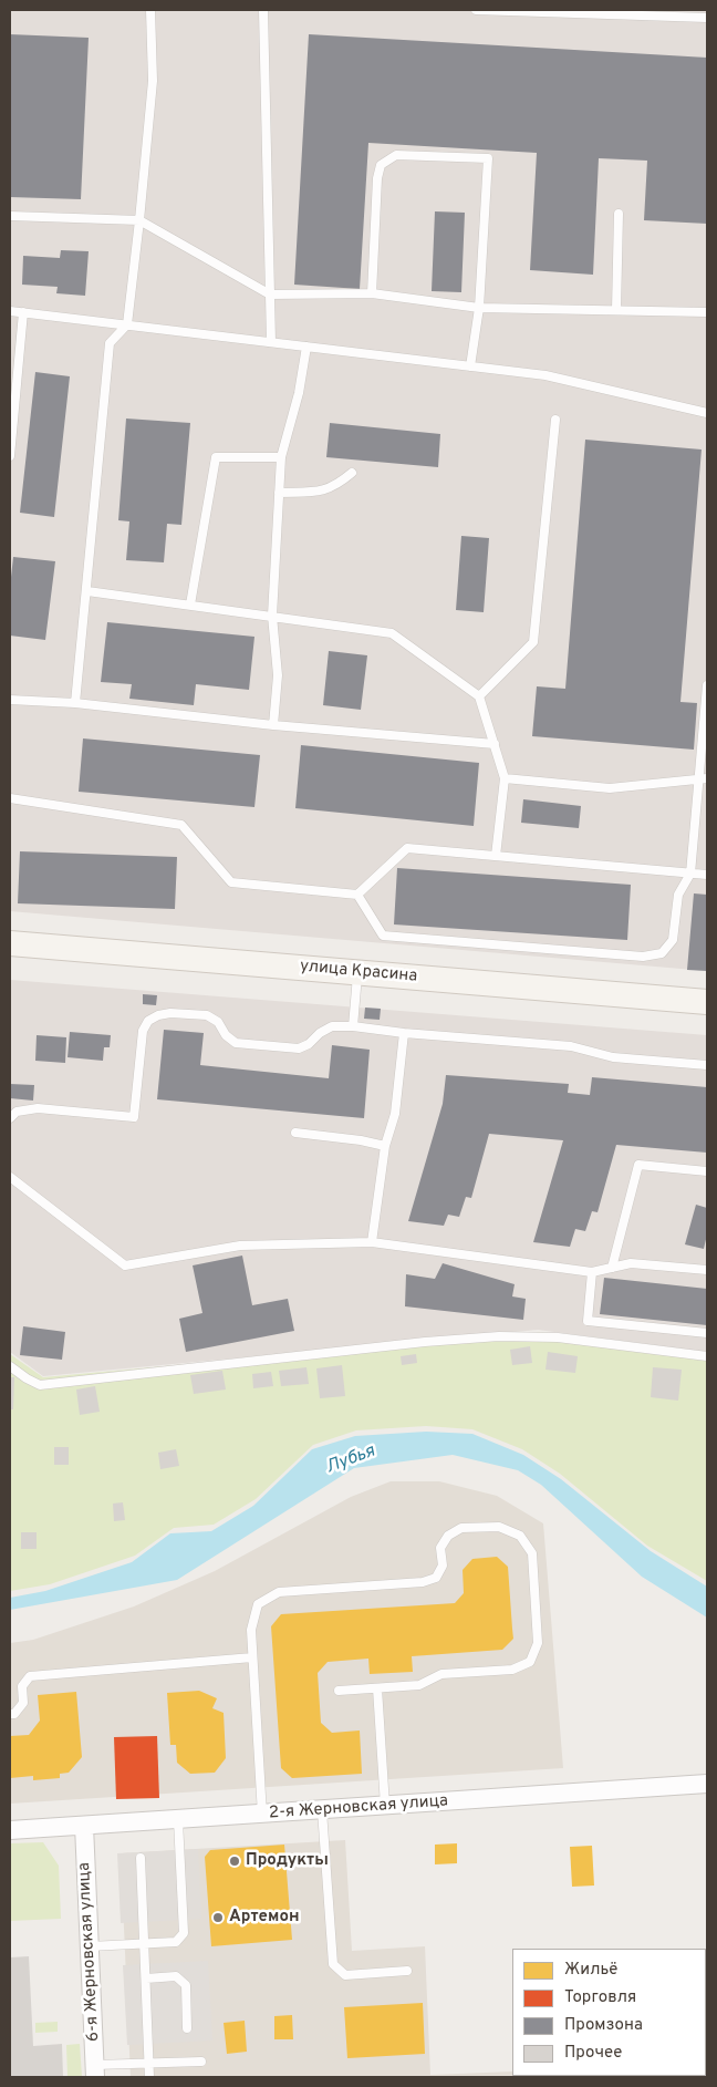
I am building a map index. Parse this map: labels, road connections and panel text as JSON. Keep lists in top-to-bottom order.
{
  "streets": {
    "main road": ["улица Красина"],
    "street": ["2-я Жерновская улица", "6-я Жерновская улица"]
  },
  "crossings": [
    ["2-я Жерновская улица", "6-я Жерновская улица"]
  ],
  "water": ["Лубья"],
  "places": ["Продукты", "Артемон"],
  "legend": [
    "Жильё",
    "Торговля",
    "Промзона",
    "Прочее"
  ]
}
